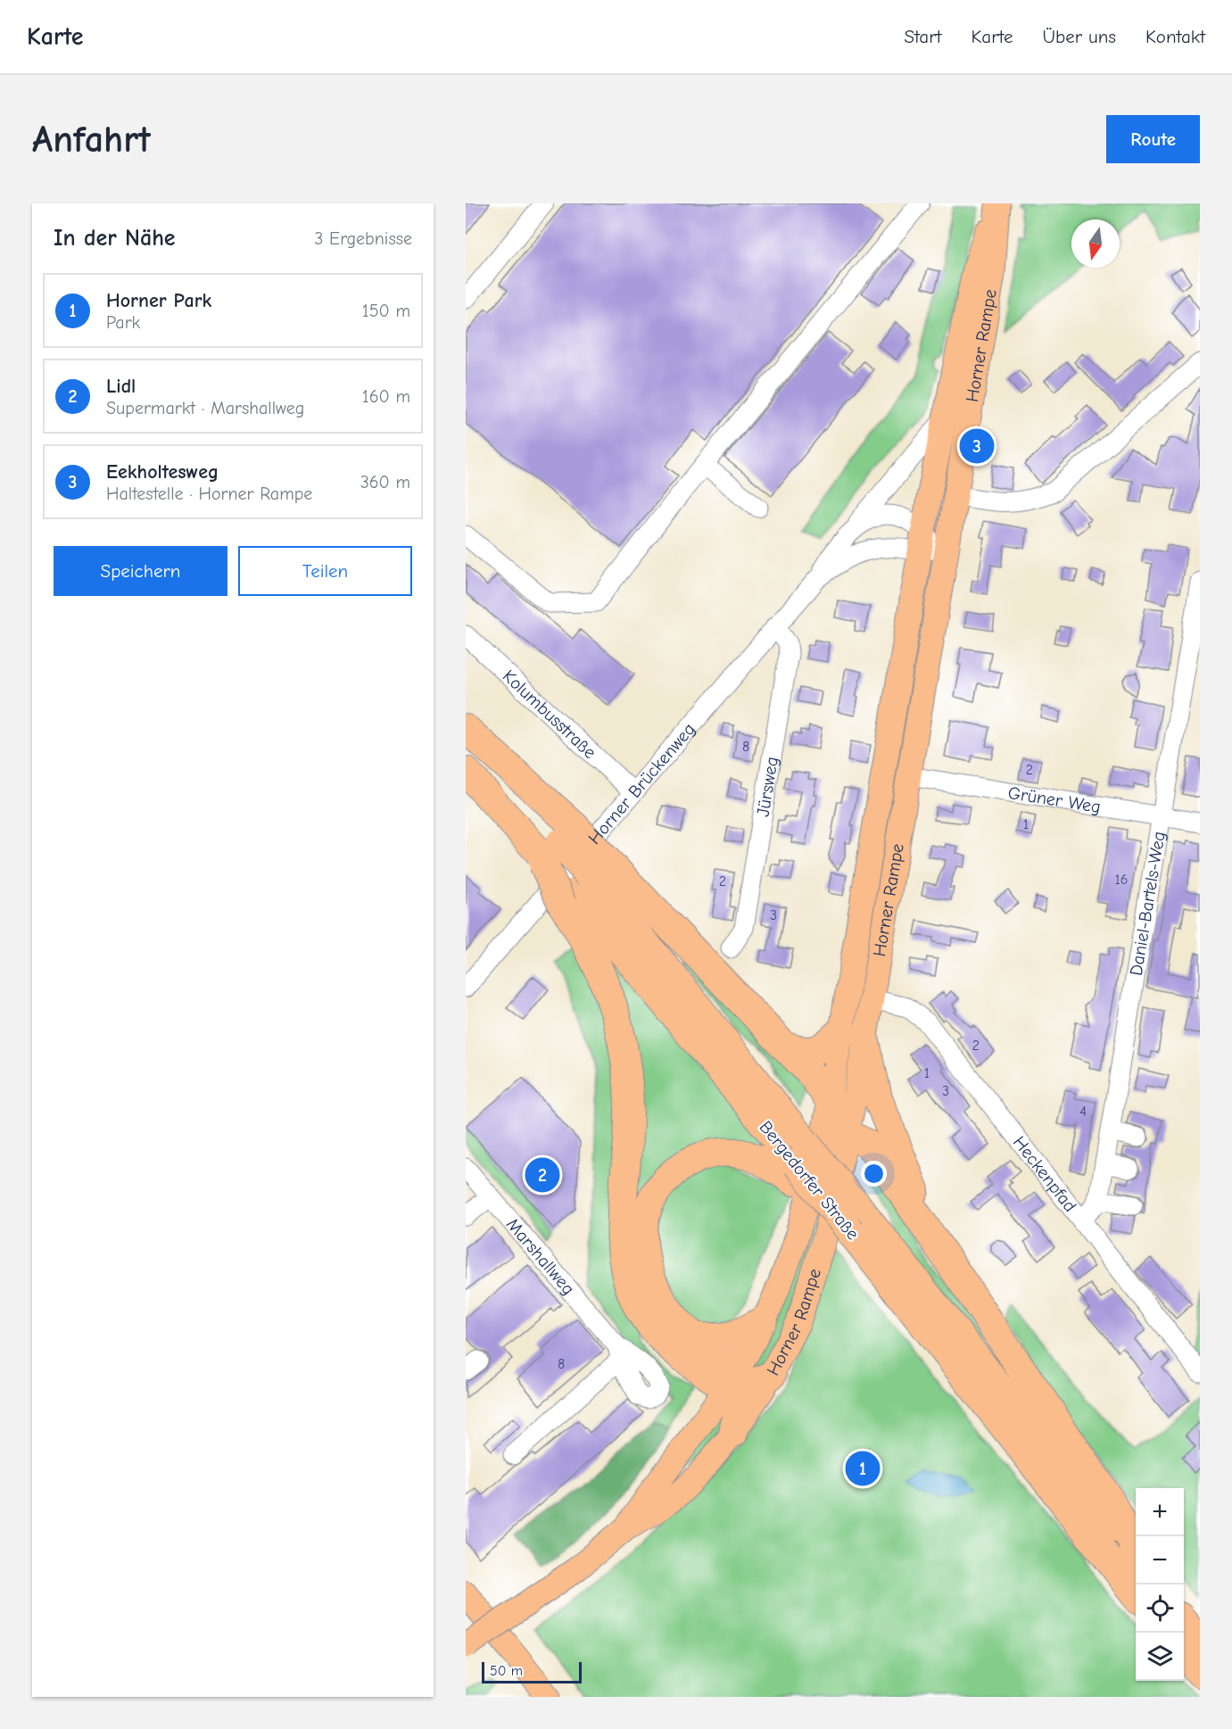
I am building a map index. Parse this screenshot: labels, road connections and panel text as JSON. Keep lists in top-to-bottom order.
{
  "streets": {
    "highway": ["Bergedorfer Straße"],
    "main road": ["Horner Rampe"],
    "street": [
      "Kolumbusstraße",
      "Horner Brückenweg",
      "Jürsweg",
      "Grüner Weg",
      "Daniel-Bartels-Weg",
      "Heckenpfad",
      "Marshallweg"
    ]
  },
  "crossings": [
    ["Horner Rampe", "Horner Brückenweg"],
    ["Horner Rampe", "Grüner Weg"],
    ["Horner Rampe", "Heckenpfad"],
    ["Horner Rampe", "Bergedorfer Straße"],
    ["Kolumbusstraße", "Horner Brückenweg"],
    ["Horner Brückenweg", "Jürsweg"],
    ["Grüner Weg", "Daniel-Bartels-Weg"],
    ["Daniel-Bartels-Weg", "Heckenpfad"]
  ],
  "house_numbers": [
    "8",
    "2",
    "1",
    "16",
    "2",
    "3",
    "2",
    "1",
    "3",
    "4",
    "8"
  ],
  "scale_bar": "50 m",
  "north": "bottom",
  "page": {
    "header": "Karte",
    "nav": [
      "Start",
      "Karte",
      "Über uns",
      "Kontakt"
    ],
    "buttons": [
      "Route",
      ["Speichern", "Teilen"]
    ],
    "title": "Anfahrt",
    "heading": ["In der Nähe", "3 Ergebnisse"],
    "list": [
      {
        "mark": "1",
        "name": "Horner Park",
        "note": "Park",
        "value": "150 m"
      },
      {
        "mark": "2",
        "name": "Lidl",
        "note": "Supermarkt · Marshallweg",
        "value": "160 m"
      },
      {
        "mark": "3",
        "name": "Eekholtesweg",
        "note": "Haltestelle · Horner Rampe",
        "value": "360 m"
      }
    ],
    "pins": ["3", "2", "1"],
    "map_buttons": ["+", "−"],
    "scale": "50 m"
  }
}
